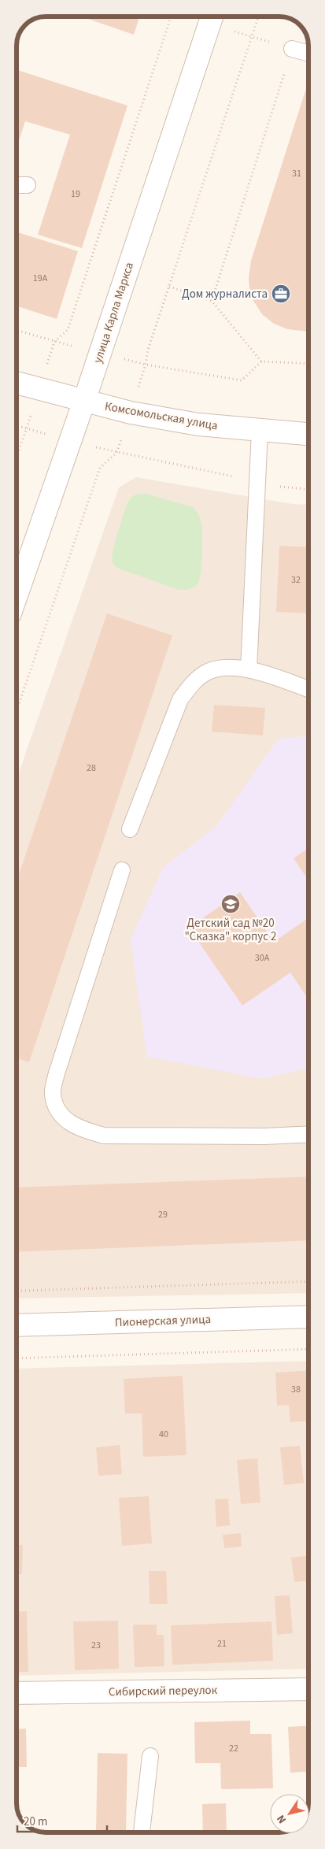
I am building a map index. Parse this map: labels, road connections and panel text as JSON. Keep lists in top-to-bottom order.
{
  "streets": {
    "street": [
      "улица Карла Маркса",
      "Комсомольская улица",
      "Пионерская улица",
      "Сибирский переулок"
    ]
  },
  "crossings": [
    ["улица Карла Маркса", "Комсомольская улица"]
  ],
  "places": {
    "office": ["Дом журналиста"],
    "school or university": ["Детский сад №20 \"Сказка\" корпус 2"]
  },
  "house_numbers": [
    "31",
    "19",
    "19А",
    "32",
    "28",
    "30А",
    "29",
    "38",
    "40",
    "21",
    "23",
    "22"
  ],
  "scale_bar": "20 m",
  "north": "bottom left"
}
